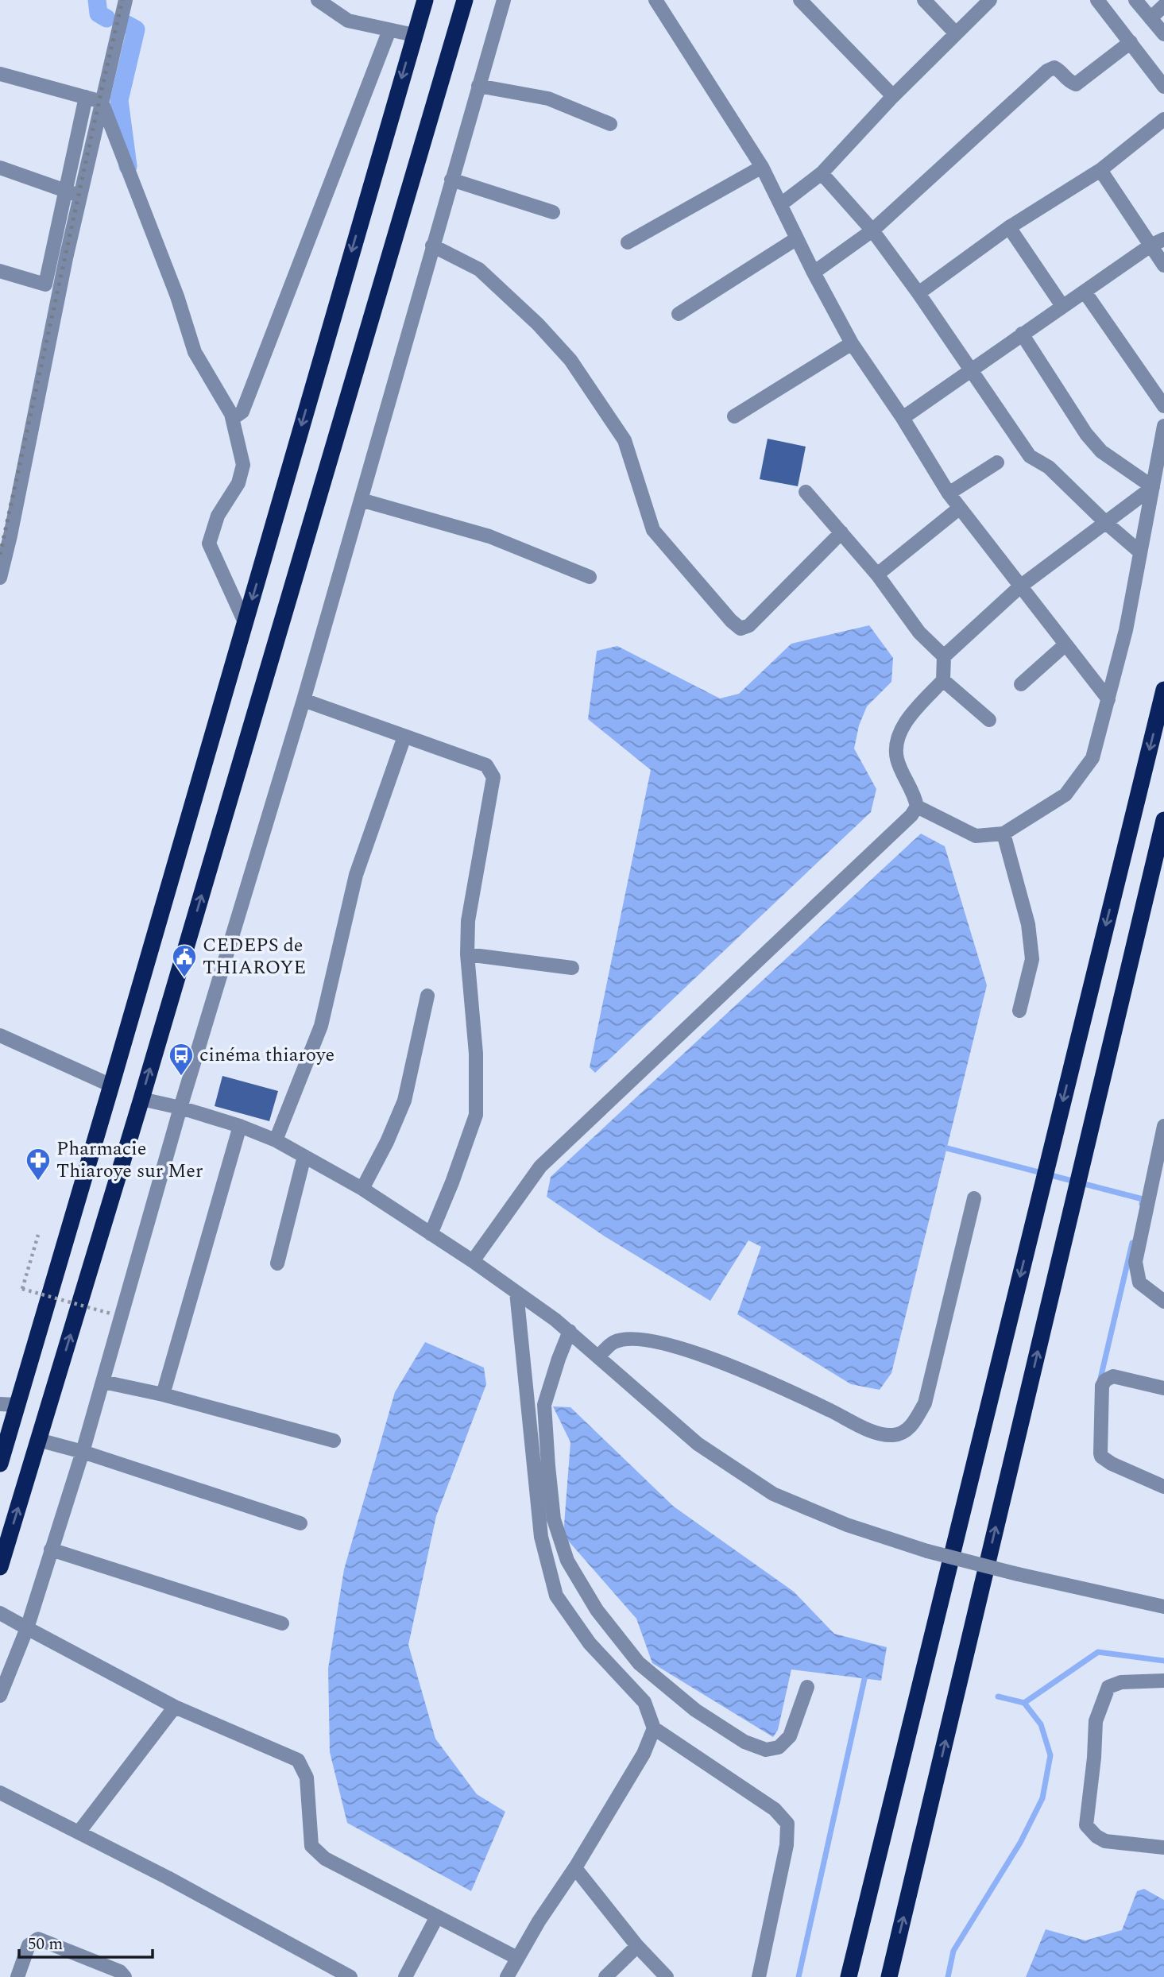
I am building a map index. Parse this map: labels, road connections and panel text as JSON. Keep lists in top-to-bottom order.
{
  "places": {
    "public building": ["CEDEPS de THIAROYE"],
    "bus stop": ["cinéma thiaroye"],
    "pharmacy": ["Pharmacie Thiaroye sur Mer"]
  },
  "scale_bar": "50 m"
}
